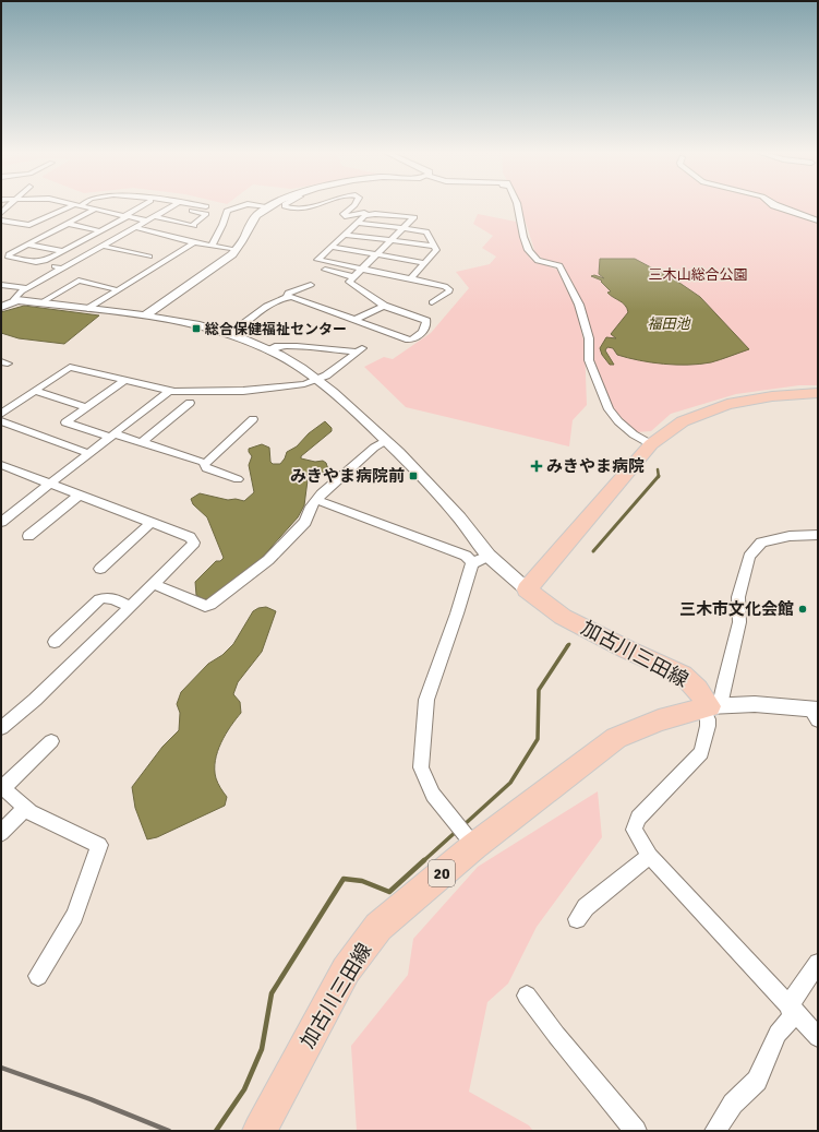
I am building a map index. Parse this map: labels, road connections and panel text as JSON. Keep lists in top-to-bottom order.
{
  "streets": {
    "main road": ["加古川三田線", "20"]
  },
  "water": ["福田池"],
  "parks": ["三木山総合公園"],
  "places": {
    "transit": ["総合保健福祉センター", "みきやま病院前"],
    "health": ["みきやま病院"],
    "other": ["三木市文化会館"]
  }
}
